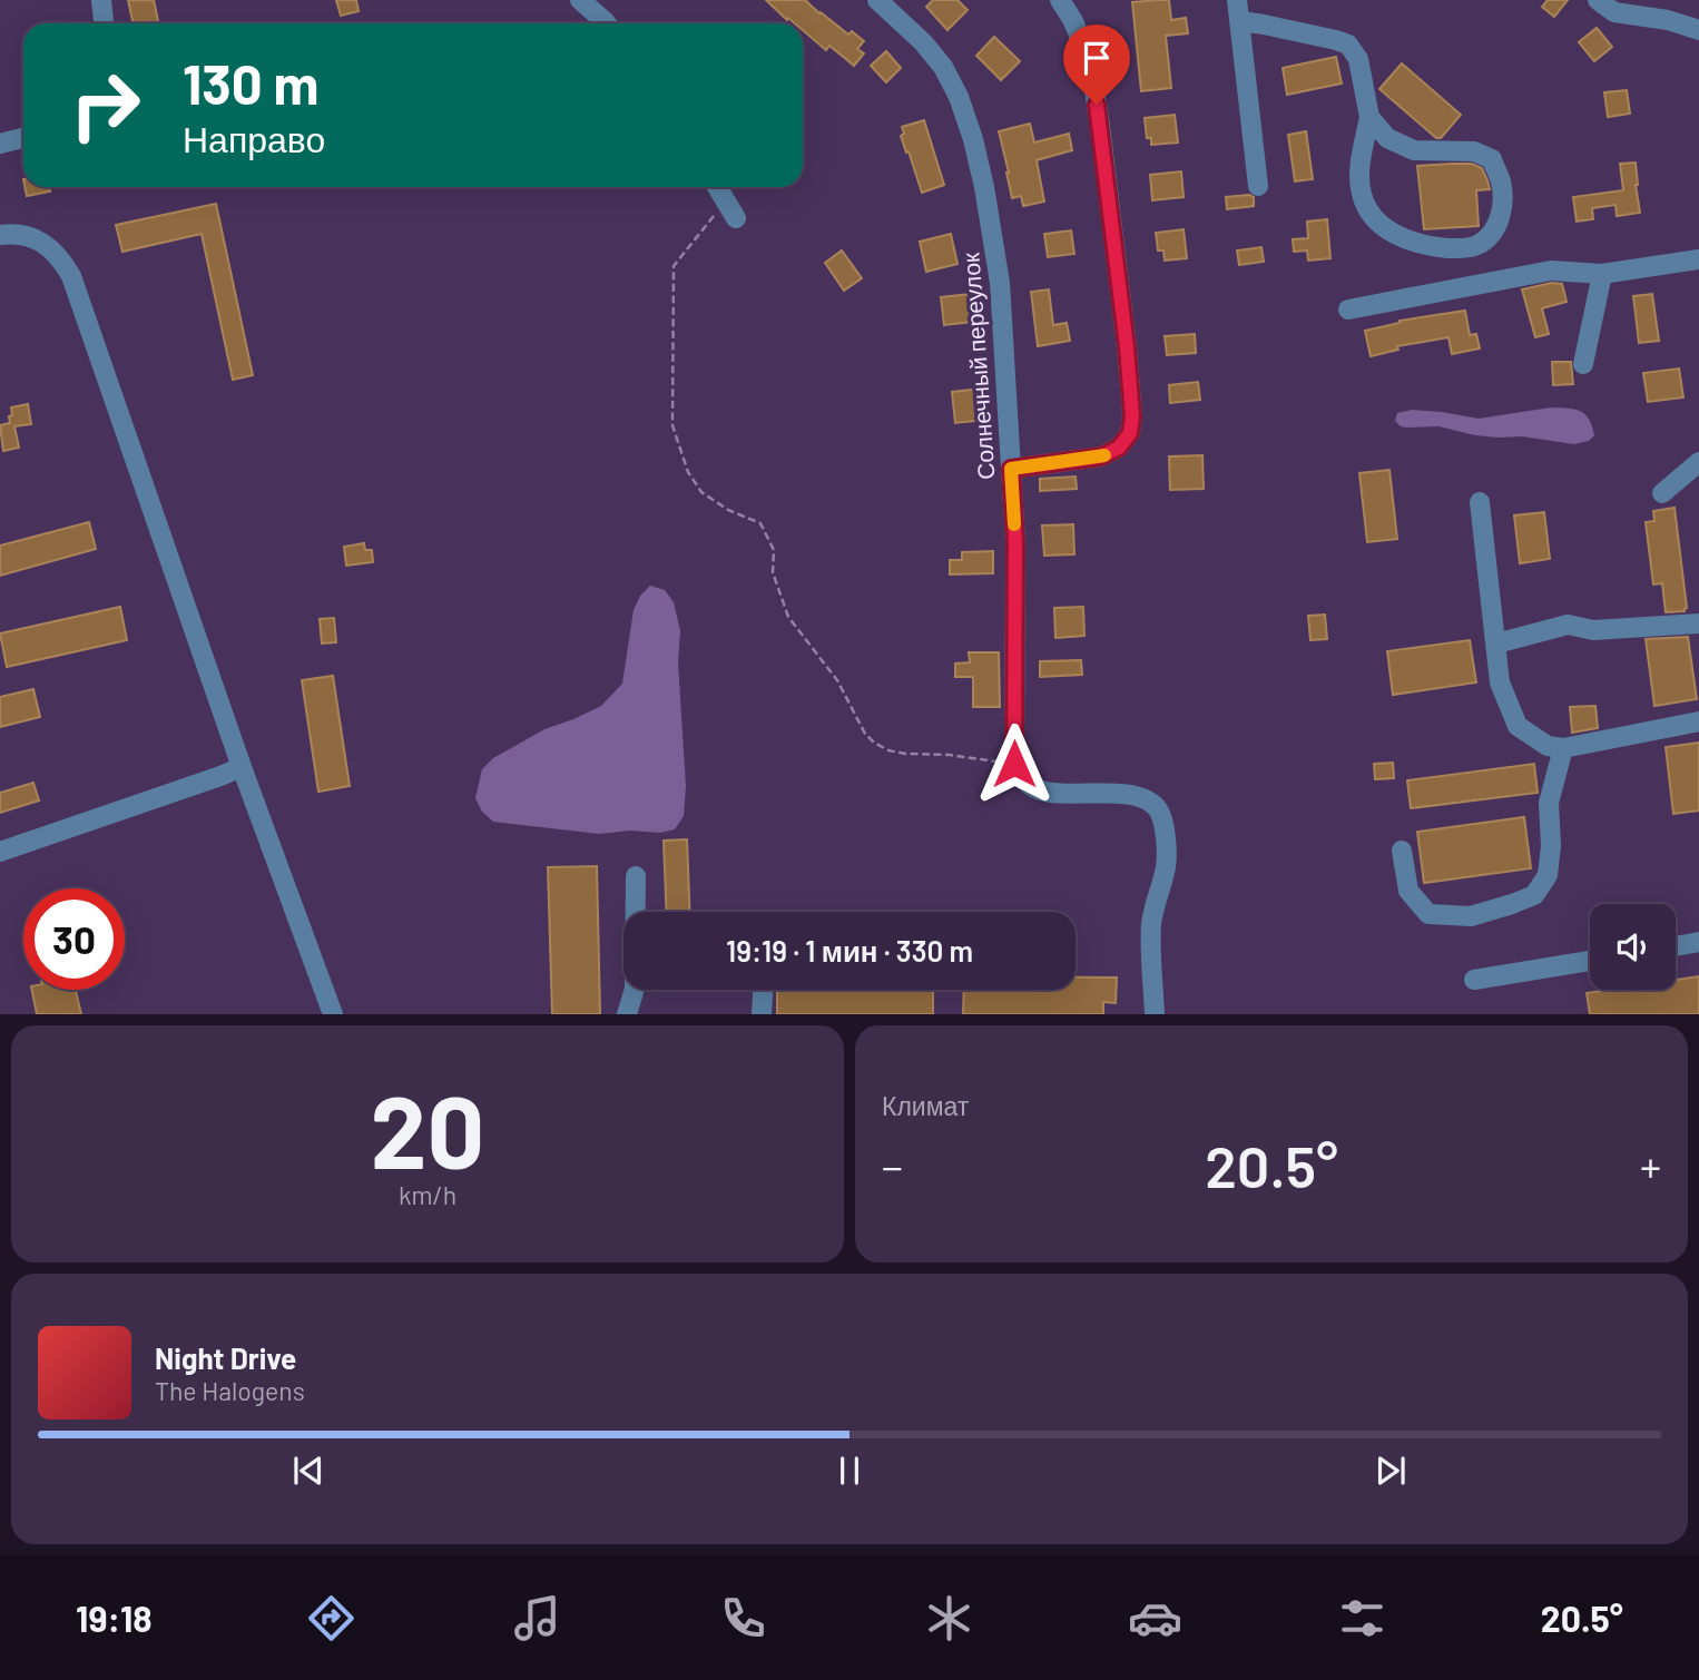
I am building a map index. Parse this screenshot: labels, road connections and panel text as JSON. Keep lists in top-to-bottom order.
{
  "streets": {
    "street": ["Солнечный переулок"]
  },
  "page": {
    "turn": ["130 m", "Направо"],
    "limit": "30",
    "trip": "19:19 · 1 мин · 330 m",
    "tile": [
      ["20", "km/h"],
      "Климат"
    ],
    "heat": ["−", "20.5°", "+"],
    "song": ["Night Drive", "The Halogens"],
    "tabs": ["19:18", "20.5°"]
  }
}
